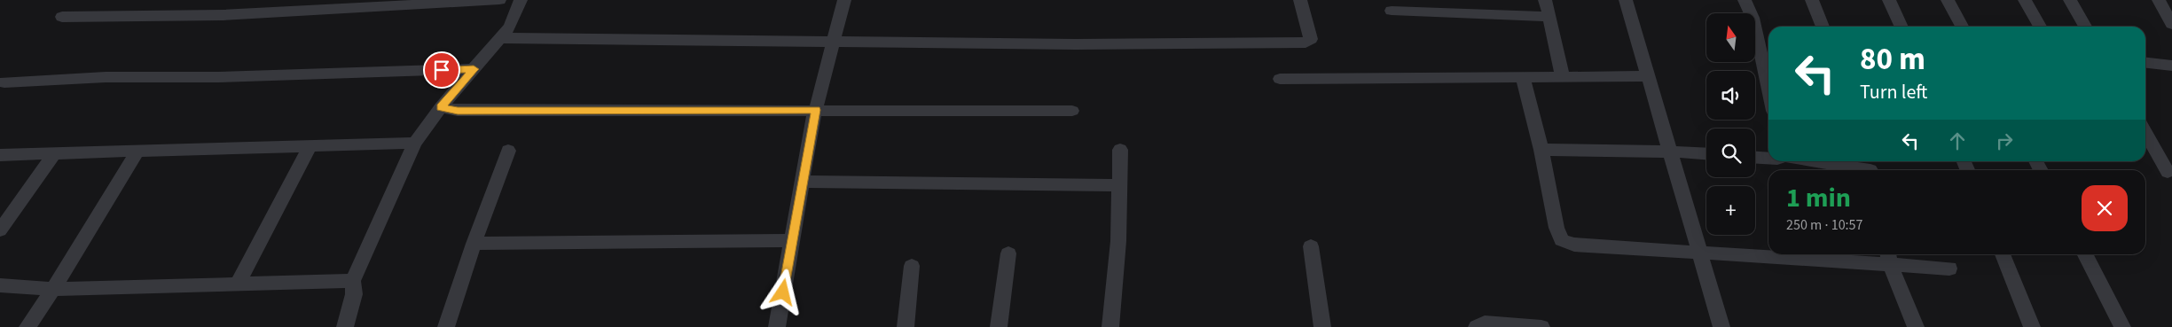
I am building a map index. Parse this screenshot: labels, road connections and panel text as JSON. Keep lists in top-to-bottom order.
{
  "north": "top",
  "page": {
    "map_buttons": "+",
    "turn": ["80 m", "Turn left"],
    "heading": ["1 min", "250 m · 10:57"]
  }
}
